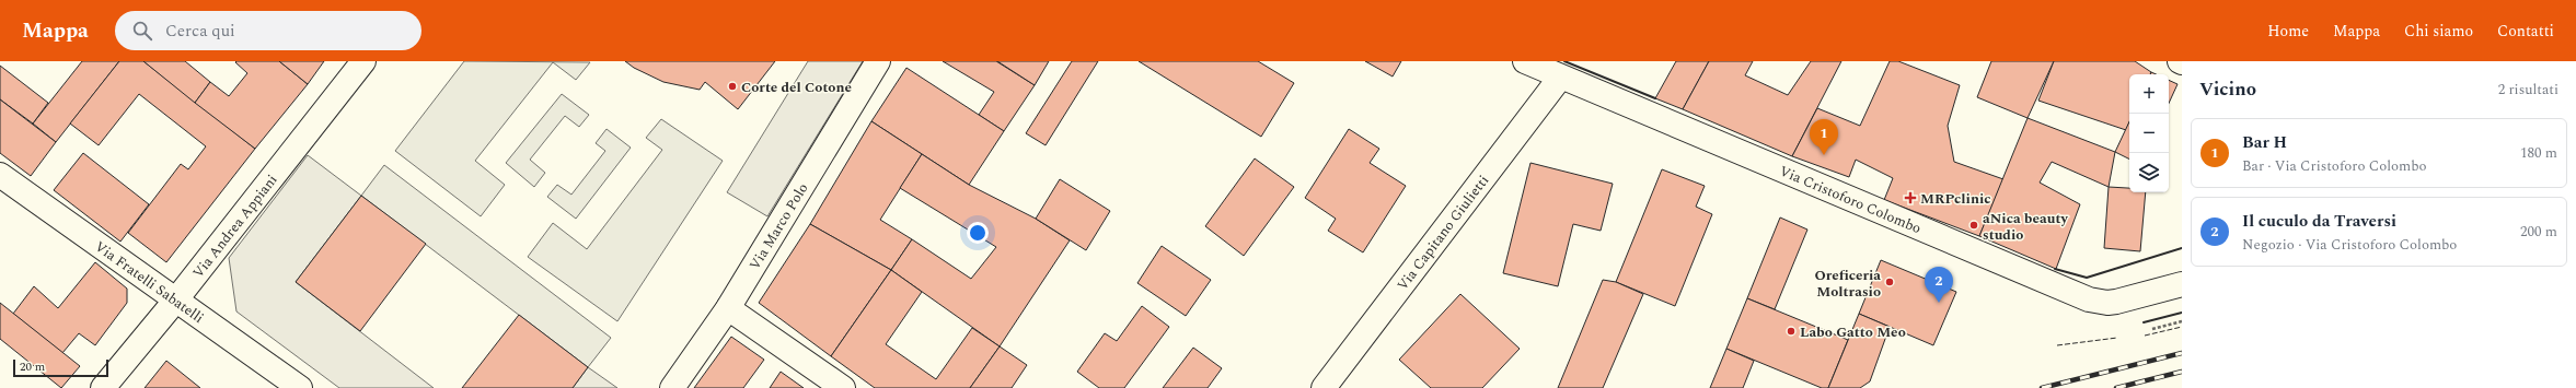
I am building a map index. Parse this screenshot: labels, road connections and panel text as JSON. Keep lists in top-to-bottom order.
{
  "streets": {
    "street": [
      "Via Cristoforo Colombo",
      "Via Andrea Appiani",
      "Via Marco Polo",
      "Via Capitano Giulietti",
      "Via Fratelli Sabatelli"
    ]
  },
  "crossings": [
    ["Via Cristoforo Colombo", "Via Capitano Giulietti"],
    ["Via Andrea Appiani", "Via Fratelli Sabatelli"]
  ],
  "places": {
    "other": [
      "Corte del Cotone",
      "aNica beauty studio",
      "Oreficeria Moltrasio",
      "Labo Gatto Meo"
    ],
    "health": ["MRPclinic"]
  },
  "scale_bar": "20 m",
  "page": {
    "header": "Mappa",
    "search": "Cerca qui",
    "nav": [
      "Home",
      "Mappa",
      "Chi siamo",
      "Contatti"
    ],
    "heading": ["Vicino", "2 risultati"],
    "map_buttons": ["+", "−"],
    "list": [
      {
        "mark": "1",
        "name": "Bar H",
        "note": "Bar · Via Cristoforo Colombo",
        "value": "180 m"
      },
      {
        "mark": "2",
        "name": "Il cuculo da Traversi",
        "note": "Negozio · Via Cristoforo Colombo",
        "value": "200 m"
      }
    ],
    "pins": ["1", "2"],
    "scale": "20 m"
  }
}
